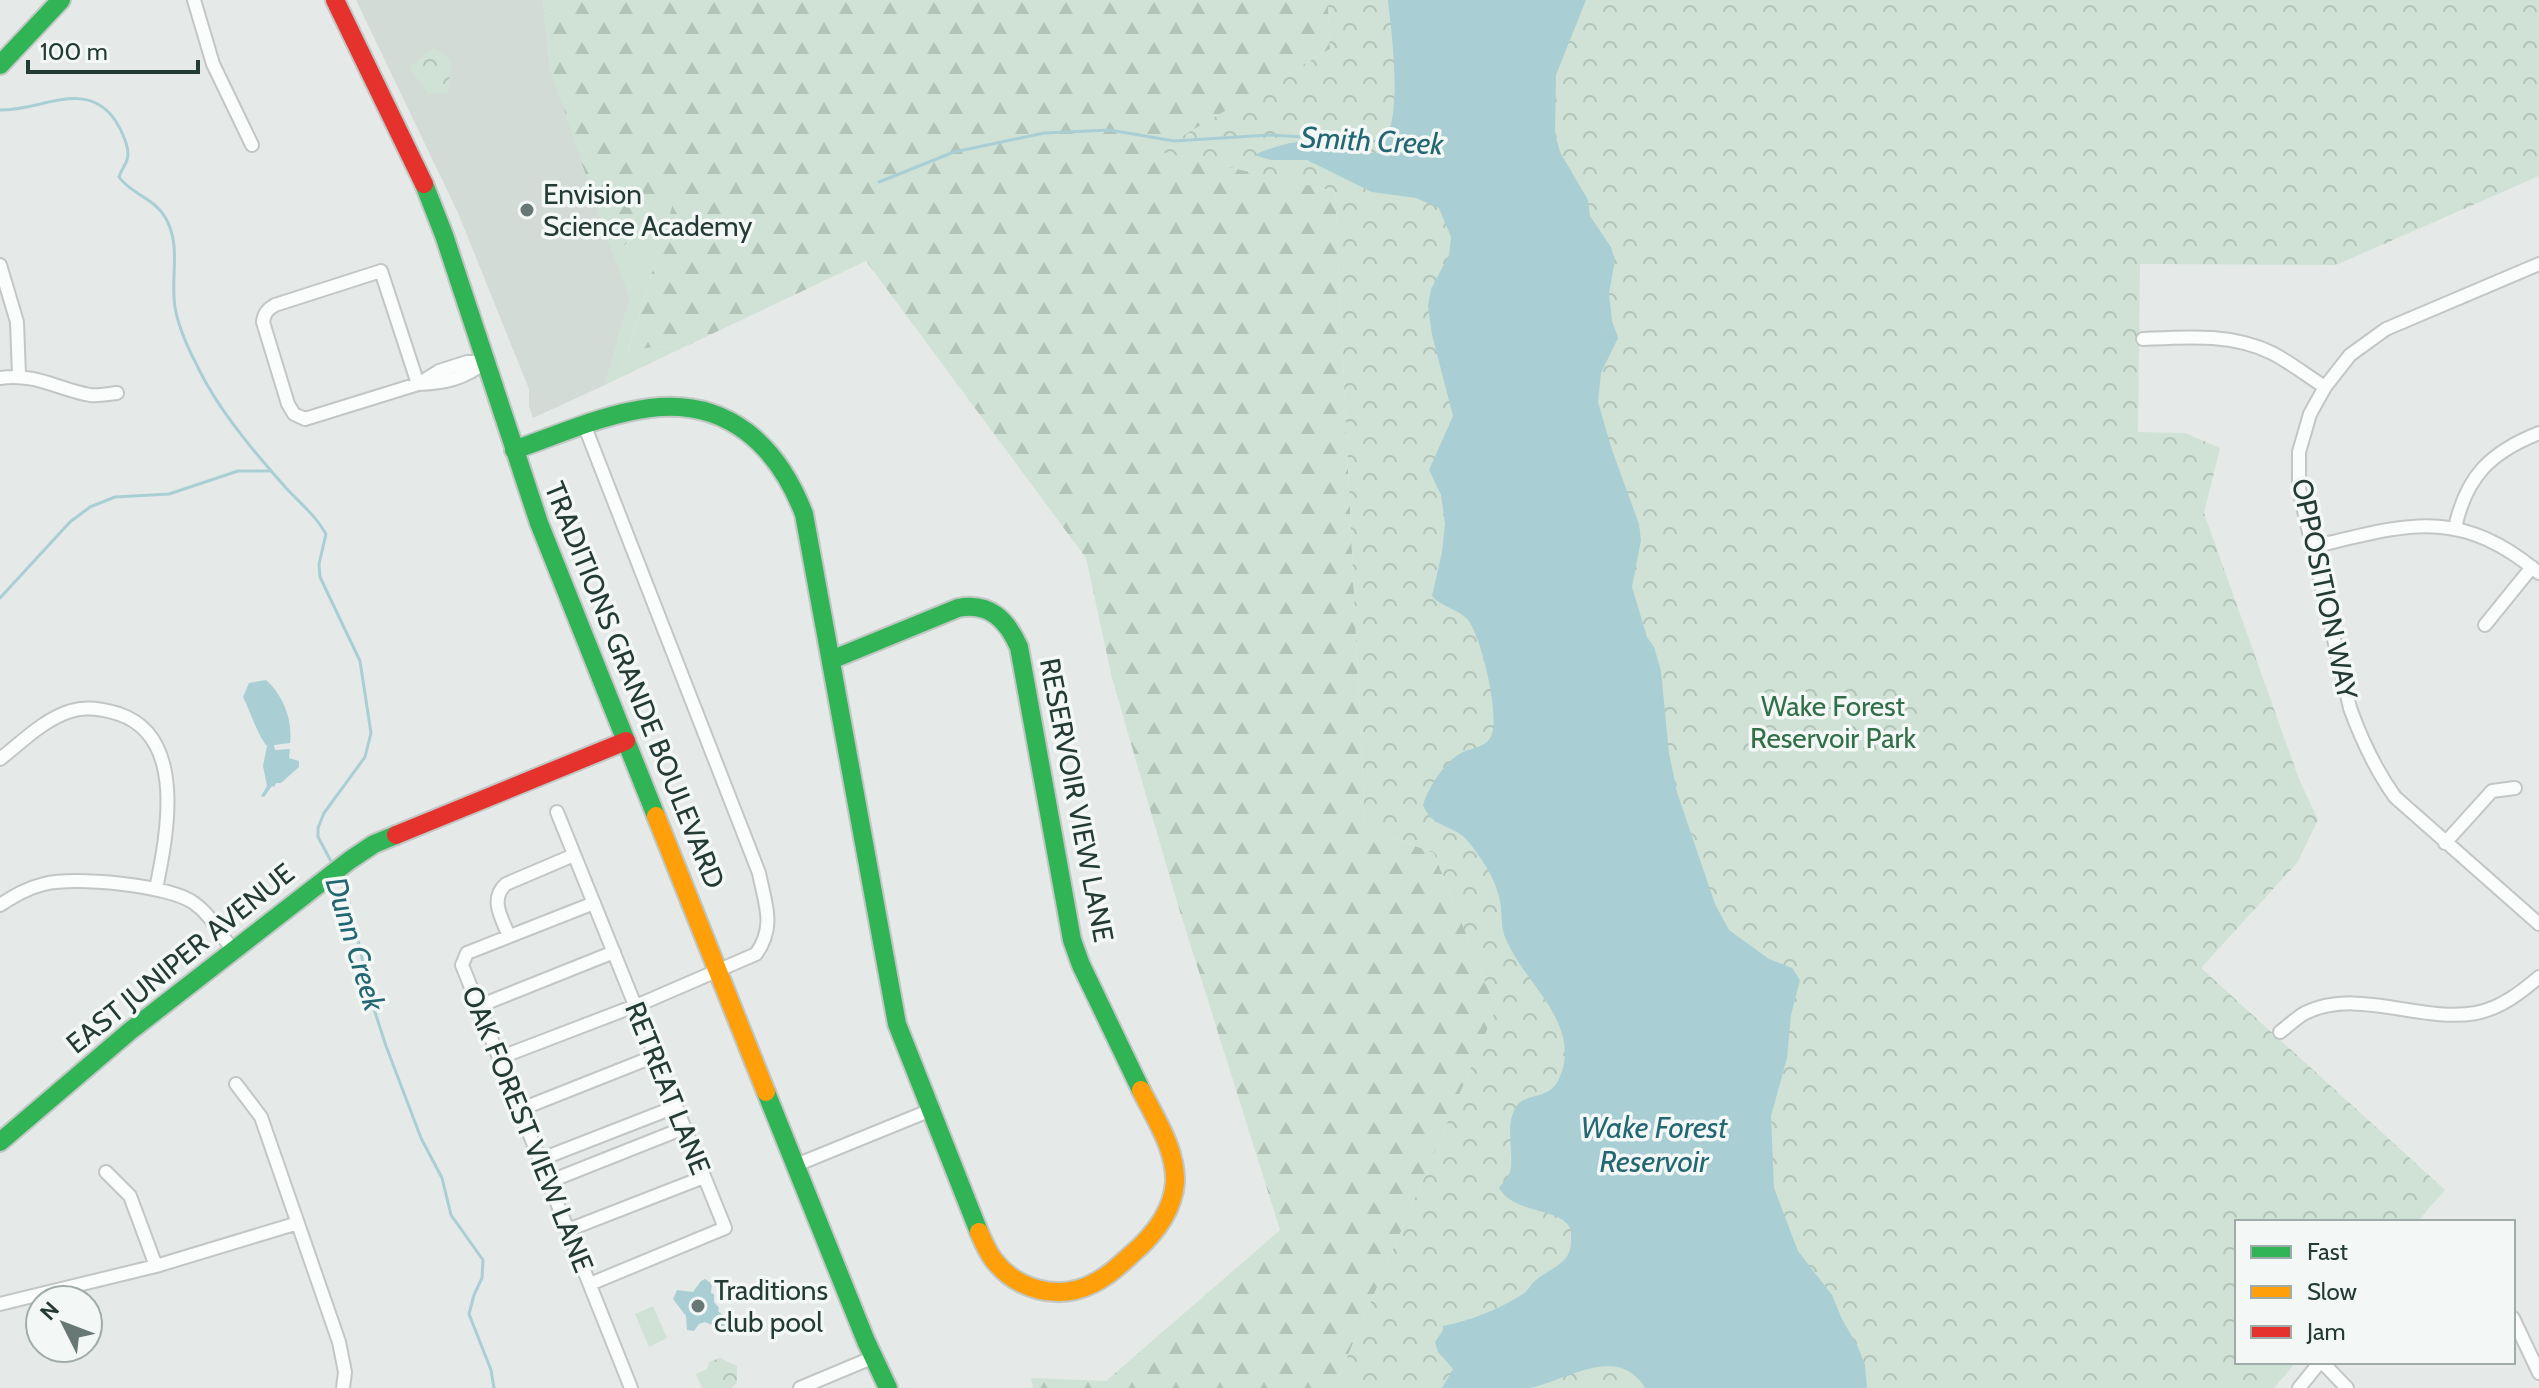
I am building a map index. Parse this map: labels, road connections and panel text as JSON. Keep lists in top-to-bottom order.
{
  "streets": {
    "street": [
      "OPPOSITION WAY",
      "TRADITIONS GRANDE BOULEVARD",
      "RESERVOIR VIEW LANE",
      "EAST JUNIPER AVENUE",
      "RETREAT LANE",
      "OAK FOREST VIEW LANE"
    ]
  },
  "crossings": [
    ["TRADITIONS GRANDE BOULEVARD", "RESERVOIR VIEW LANE"],
    ["TRADITIONS GRANDE BOULEVARD", "EAST JUNIPER AVENUE"],
    ["RETREAT LANE", "OAK FOREST VIEW LANE"]
  ],
  "water": ["Smith Creek", "Dunn Creek", "Wake Forest Reservoir"],
  "parks": ["Wake Forest Reservoir Park"],
  "places": ["Envision Science Academy", "Traditions club pool"],
  "legend": ["Fast", "Slow", "Jam"],
  "scale_bar": "100 m",
  "north": "top left"
}
